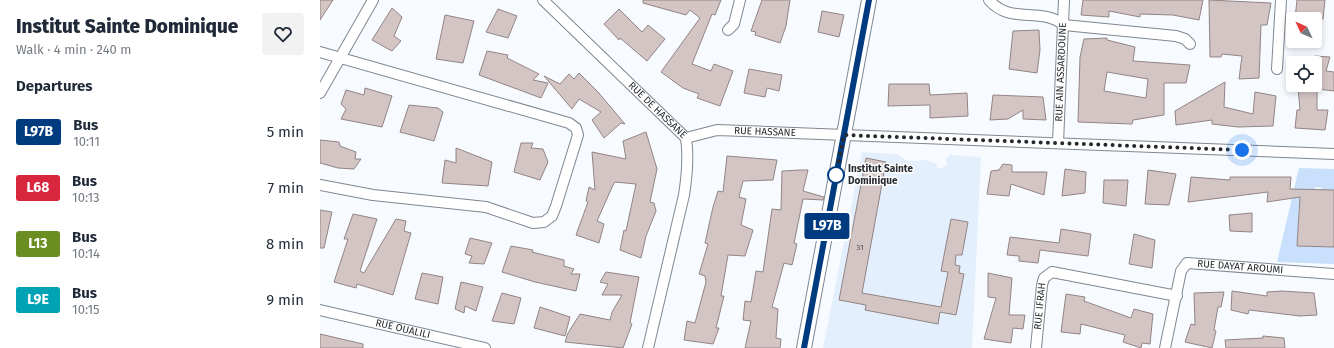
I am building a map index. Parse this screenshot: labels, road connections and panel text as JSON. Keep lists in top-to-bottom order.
{
  "streets": {
    "street": [
      "RUE AIN ASSARDOUNE",
      "RUE DE HASSANE",
      "RUE HASSANE",
      "RUE DAYAT AROUMI",
      "RUE IFRAH",
      "RUE OUALILI"
    ]
  },
  "crossings": [
    ["RUE AIN ASSARDOUNE", "RUE HASSANE"],
    ["RUE DE HASSANE", "RUE HASSANE"],
    ["RUE DAYAT AROUMI", "RUE IFRAH"]
  ],
  "places": ["Institut Sainte Dominique"],
  "lines": ["bus line L97B"],
  "house_numbers": ["31"],
  "north": "top left",
  "page": {
    "heading": [
      ["Institut Sainte Dominique", "Walk · 4 min · 240 m"],
      "Departures"
    ],
    "on_map": "L97B",
    "list": [
      {
        "mark": "L97B",
        "name": "Bus",
        "note": "10:11",
        "value": "5 min"
      },
      {
        "mark": "L68",
        "name": "Bus",
        "note": "10:13",
        "value": "7 min"
      },
      {
        "mark": "L13",
        "name": "Bus",
        "note": "10:14",
        "value": "8 min"
      },
      {
        "mark": "L9E",
        "name": "Bus",
        "note": "10:15",
        "value": "9 min"
      }
    ]
  }
}
